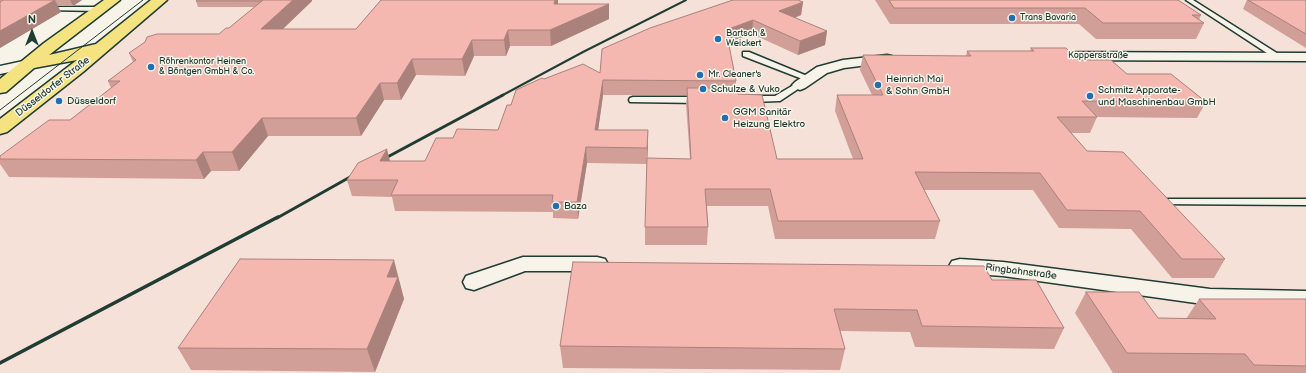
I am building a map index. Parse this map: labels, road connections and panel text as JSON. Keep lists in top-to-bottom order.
{
  "streets": {
    "main road": ["Düsseldorfer Straße"],
    "street": ["Koppersstraße", "Ringbahnstraße"]
  },
  "places": [
    "Trans Bavaria",
    "Bartsch & Weickert",
    "Röhrenkontor Heinen & Böntgen GmbH & Co.",
    "Mr. Cleaner's",
    "Heinrich Mai & Sohn GmbH",
    "Schulze & Vuko",
    "Schmitz Apparate- und Maschinenbau GmbH",
    "Düsseldorf",
    "GGM Sanitär Heizung Elektro",
    "Baza"
  ],
  "north": "top"
}
